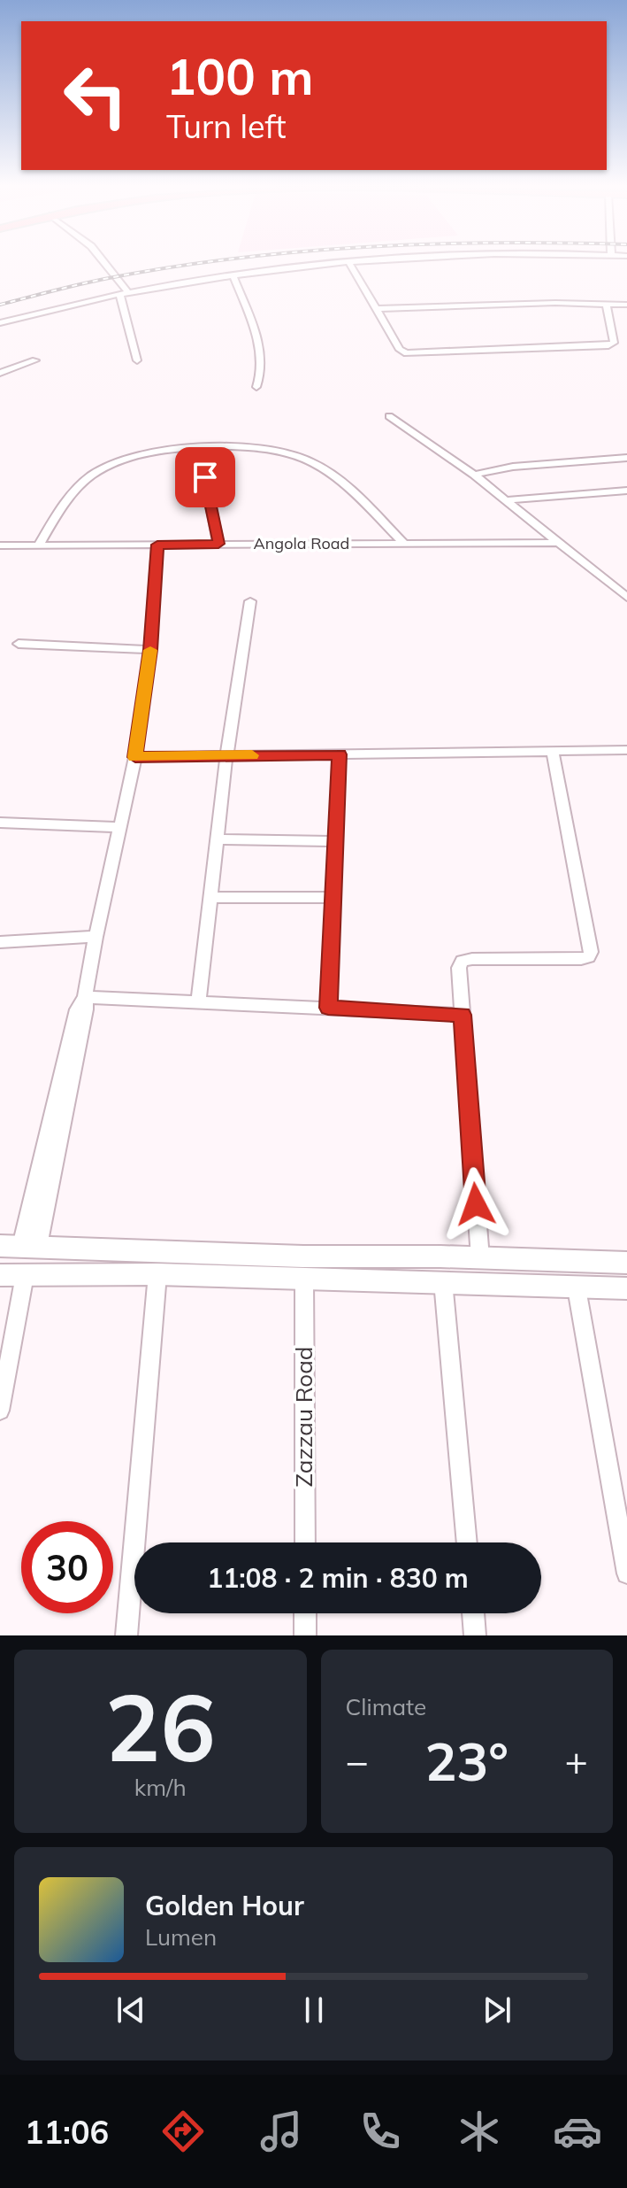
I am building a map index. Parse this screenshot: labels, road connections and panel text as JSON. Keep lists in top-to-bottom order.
{
  "streets": {
    "street": ["Angola Road", "Zazzau Road"]
  },
  "page": {
    "turn": ["100 m", "Turn left"],
    "limit": "30",
    "trip": "11:08 · 2 min · 830 m",
    "tile": [
      ["26", "km/h"],
      "Climate"
    ],
    "heat": ["−", "23°", "+"],
    "song": ["Golden Hour", "Lumen"],
    "tabs": "11:06"
  }
}
